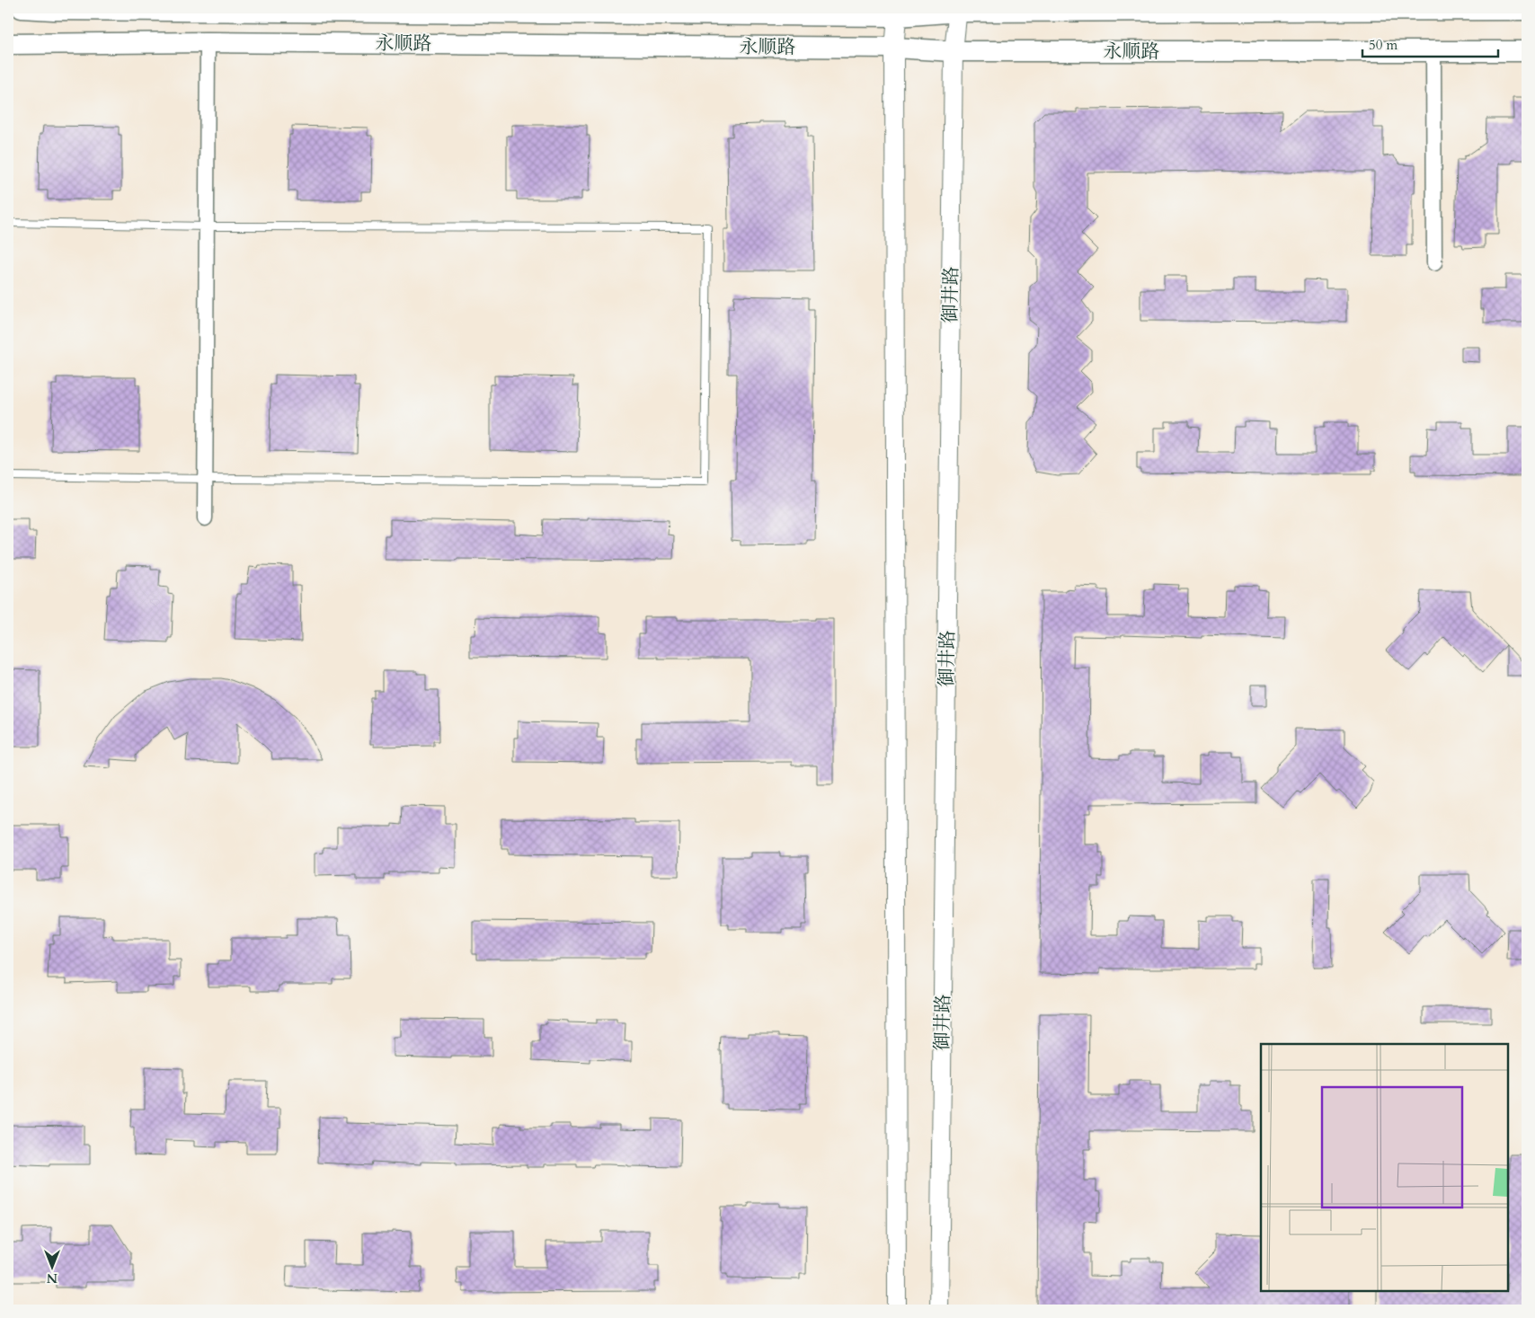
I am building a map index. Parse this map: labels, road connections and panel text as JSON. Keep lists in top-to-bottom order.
{
  "streets": {
    "main road": ["永顺路"],
    "street": ["御井路"]
  },
  "crossings": [
    ["永顺路", "御井路"]
  ],
  "scale_bar": "50 m",
  "north": "bottom"
}
